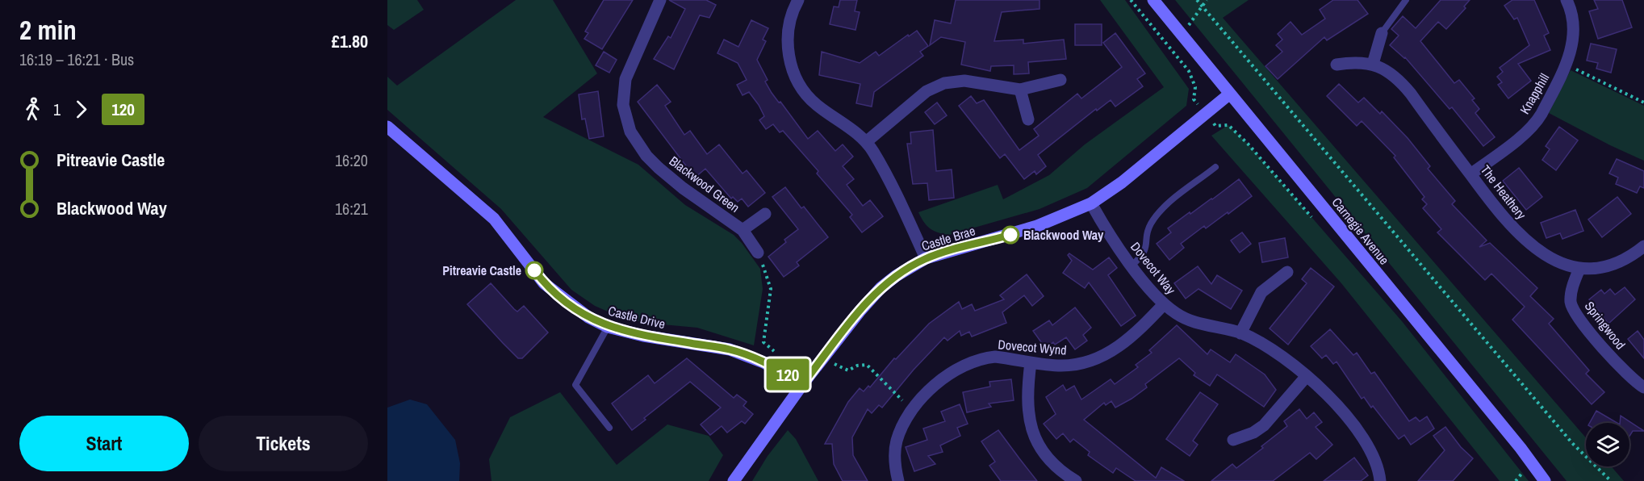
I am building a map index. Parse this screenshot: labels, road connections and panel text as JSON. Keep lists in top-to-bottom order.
{
  "streets": {
    "street": [
      "Knapphill",
      "Blackwood Green",
      "The Heathery",
      "Carnegie Avenue",
      "Castle Brae",
      "Dovecot Way",
      "Castle Drive",
      "Springwood",
      "Dovecot Wynd"
    ]
  },
  "crossings": [
    ["Knapphill", "The Heathery"],
    ["The Heathery", "Springwood"],
    ["Carnegie Avenue", "Castle Brae"],
    ["Castle Brae", "Dovecot Way"],
    ["Castle Brae", "Castle Drive"],
    ["Dovecot Way", "Dovecot Wynd"]
  ],
  "places": ["Blackwood Way", "Pitreavie Castle"],
  "lines": ["bus line 120"],
  "page": {
    "heading": ["2 min", "16:19 – 16:21 · Bus", "£1.80"],
    "on_map": "120",
    "legs": ["1", "120"],
    "list": [
      {
        "name": "Pitreavie Castle",
        "value": "16:20"
      },
      {
        "name": "Blackwood Way",
        "value": "16:21"
      }
    ],
    "buttons": ["Start", "Tickets"]
  }
}
